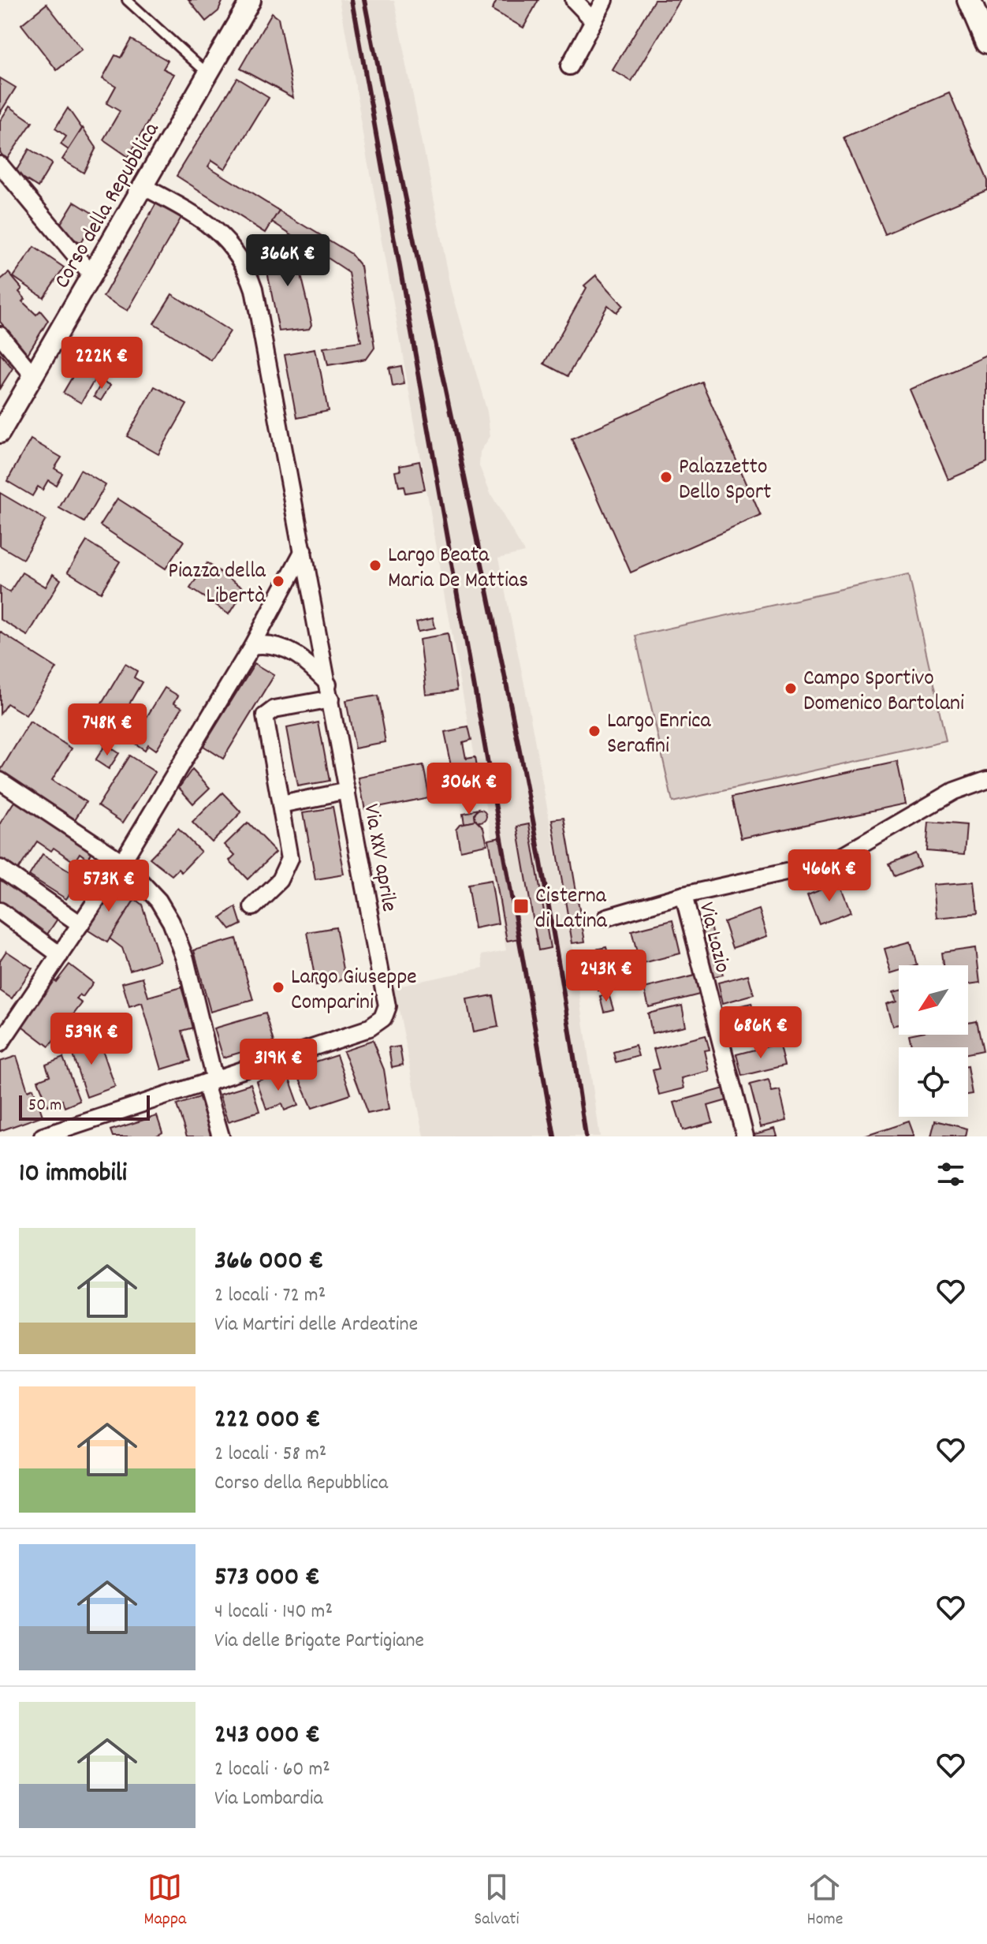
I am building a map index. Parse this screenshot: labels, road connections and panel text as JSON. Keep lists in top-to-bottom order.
{
  "streets": {
    "street": ["Corso della Repubblica", "Via XXV aprile", "Via Lazio"]
  },
  "places": {
    "other": [
      "Palazzetto Dello Sport",
      "Largo Beata Maria De Mattias",
      "Piazza della Libertà",
      "Campo Sportivo Domenico Bartolani",
      "Largo Enrica Serafini",
      "Largo Giuseppe Comparini"
    ],
    "transit": ["Cisterna di Latina"]
  },
  "scale_bar": "50 m",
  "north": "bottom left",
  "page": {
    "price": [
      "366K €",
      "222K €",
      "748K €",
      "306K €",
      "466K €",
      "573K €",
      "243K €",
      "686K €",
      "539K €",
      "319K €"
    ],
    "scale": "50 m",
    "heading": "10 immobili",
    "list": [
      {
        "name": "366 000 €",
        "note": "2 locali · 72 m² · Via Martiri delle Ardeatine"
      },
      {
        "name": "222 000 €",
        "note": "2 locali · 58 m² · Corso della Repubblica"
      },
      {
        "name": "573 000 €",
        "note": "4 locali · 140 m² · Via delle Brigate Partigiane"
      },
      {
        "name": "243 000 €",
        "note": "2 locali · 60 m² · Via Lombardia"
      }
    ],
    "tabs": ["Mappa", "Salvati", "Home"]
  }
}
